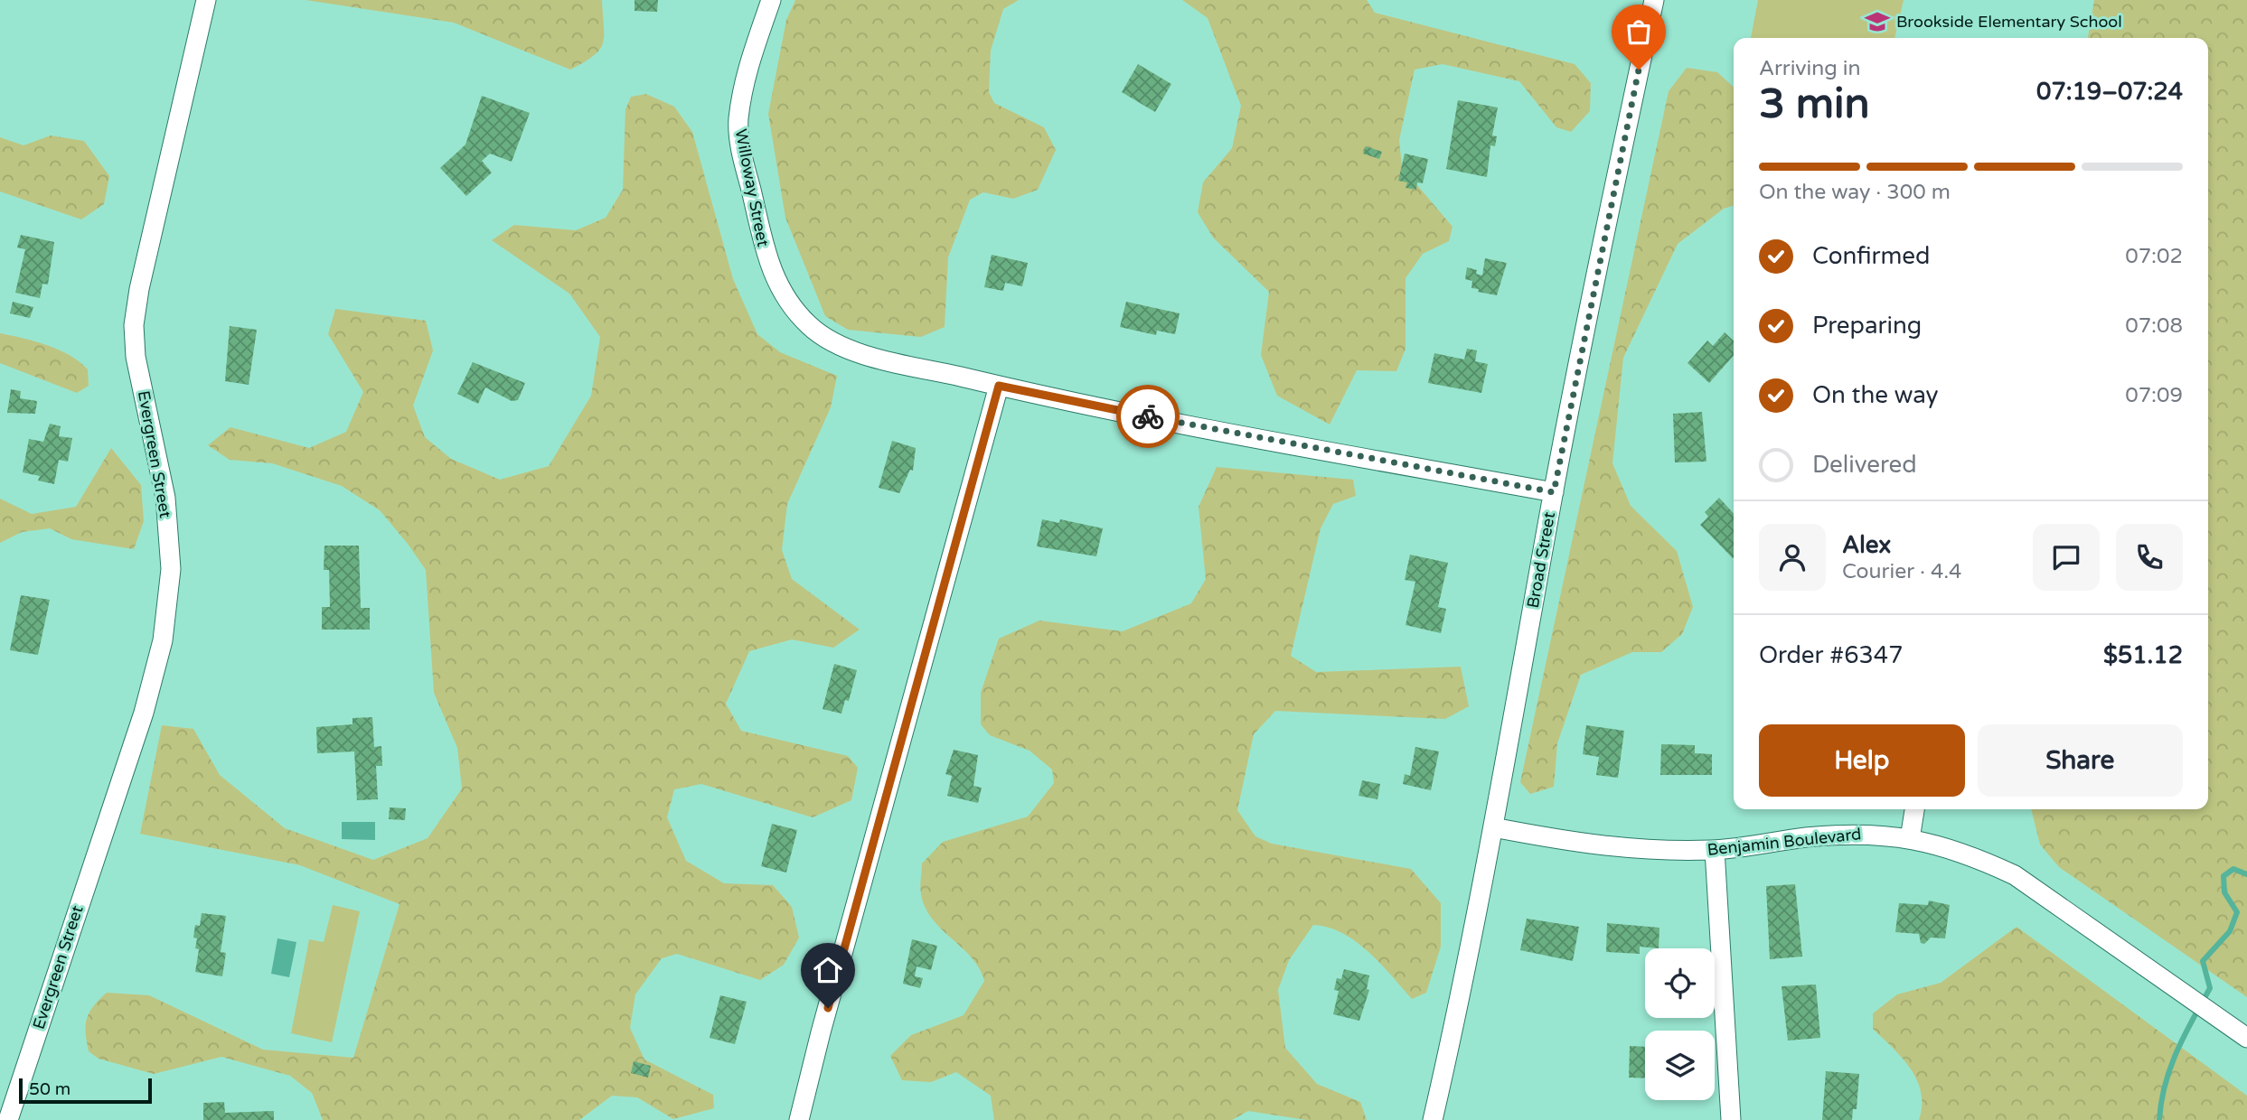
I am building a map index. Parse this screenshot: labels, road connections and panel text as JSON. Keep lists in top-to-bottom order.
{
  "streets": {
    "street": [
      "Willoway Street",
      "Evergreen Street",
      "Broad Street",
      "Benjamin Boulevard"
    ]
  },
  "crossings": [
    ["Willoway Street", "Broad Street"],
    ["Broad Street", "Benjamin Boulevard"]
  ],
  "places": {
    "school or university": ["Brookside Elementary School"]
  },
  "scale_bar": "50 m",
  "page": {
    "heading": ["3 min", "Arriving in", "07:19–07:24"],
    "panel": [
      "Alex",
      "Courier · 4.4",
      "Order #6347",
      "$51.12"
    ],
    "bar": "On the way · 300 m",
    "list": [
      ["Confirmed", "07:02"],
      ["Preparing", "07:08"],
      ["On the way", "07:09"],
      "Delivered"
    ],
    "buttons": ["Help", "Share"],
    "scale": "50 m"
  }
}
